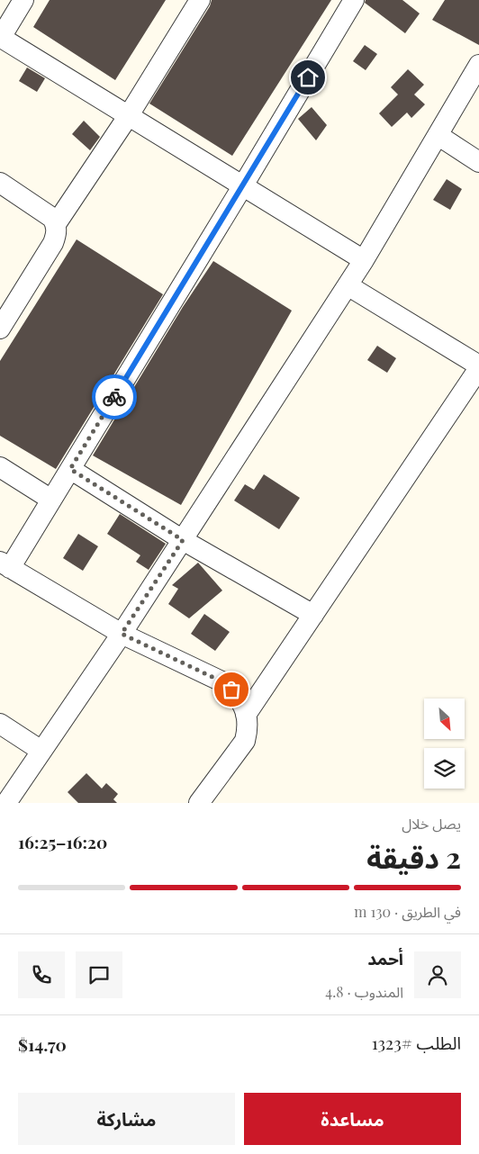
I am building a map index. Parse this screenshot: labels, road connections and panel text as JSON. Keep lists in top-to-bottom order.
{
  "north": "bottom right",
  "page": {
    "heading": ["2 دقيقة", "يصل خلال", "16:20–16:25"],
    "panel": [
      "أحمد",
      "المندوب · 4.8",
      "الطلب #1323",
      "$14.70"
    ],
    "bar": "في الطريق · 130 m",
    "buttons": ["مساعدة", "مشاركة"]
  }
}
